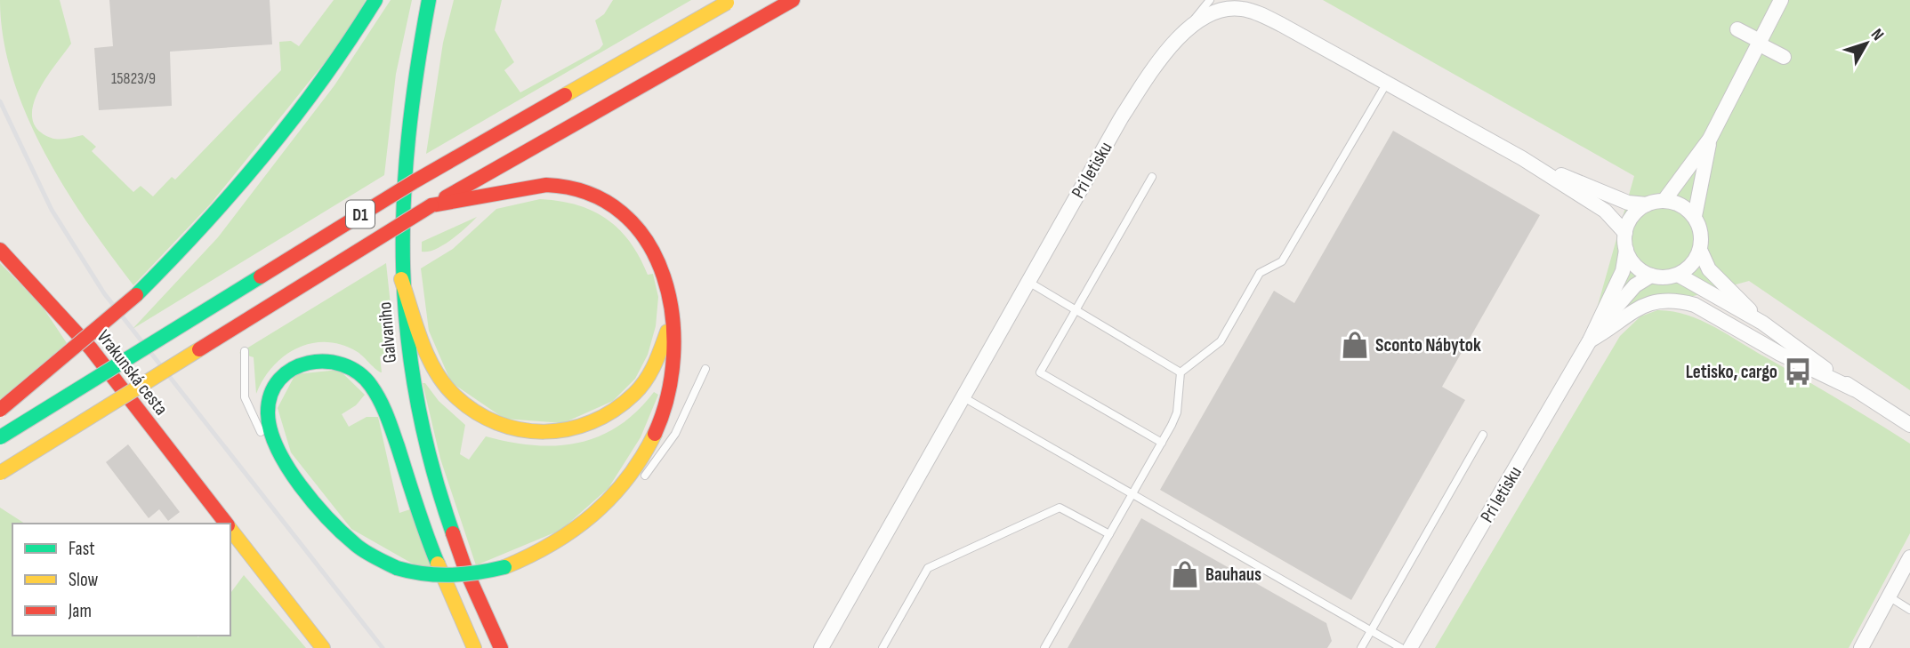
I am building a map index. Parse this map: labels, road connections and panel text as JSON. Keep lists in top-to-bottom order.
{
  "streets": {
    "main road": ["D1", "Galvaniho", "Vrakunská cesta"],
    "street": ["Pri letisku"]
  },
  "places": {
    "shop": ["Sconto Nábytok", "Bauhaus"],
    "bus stop": ["Letisko, cargo"]
  },
  "house_numbers": ["15823/9"],
  "legend": ["Fast", "Slow", "Jam"],
  "north": "top right"
}
